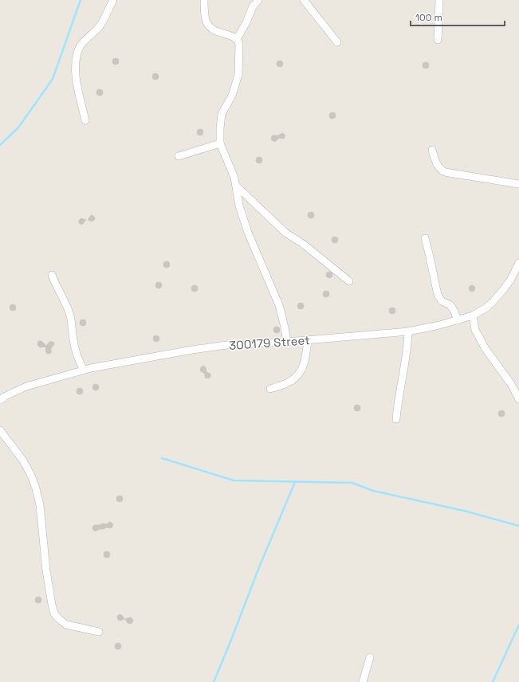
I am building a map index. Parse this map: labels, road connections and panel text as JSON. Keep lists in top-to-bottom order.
{
  "streets": {
    "street": ["300179 Street"]
  },
  "scale_bar": "100 m"
}
